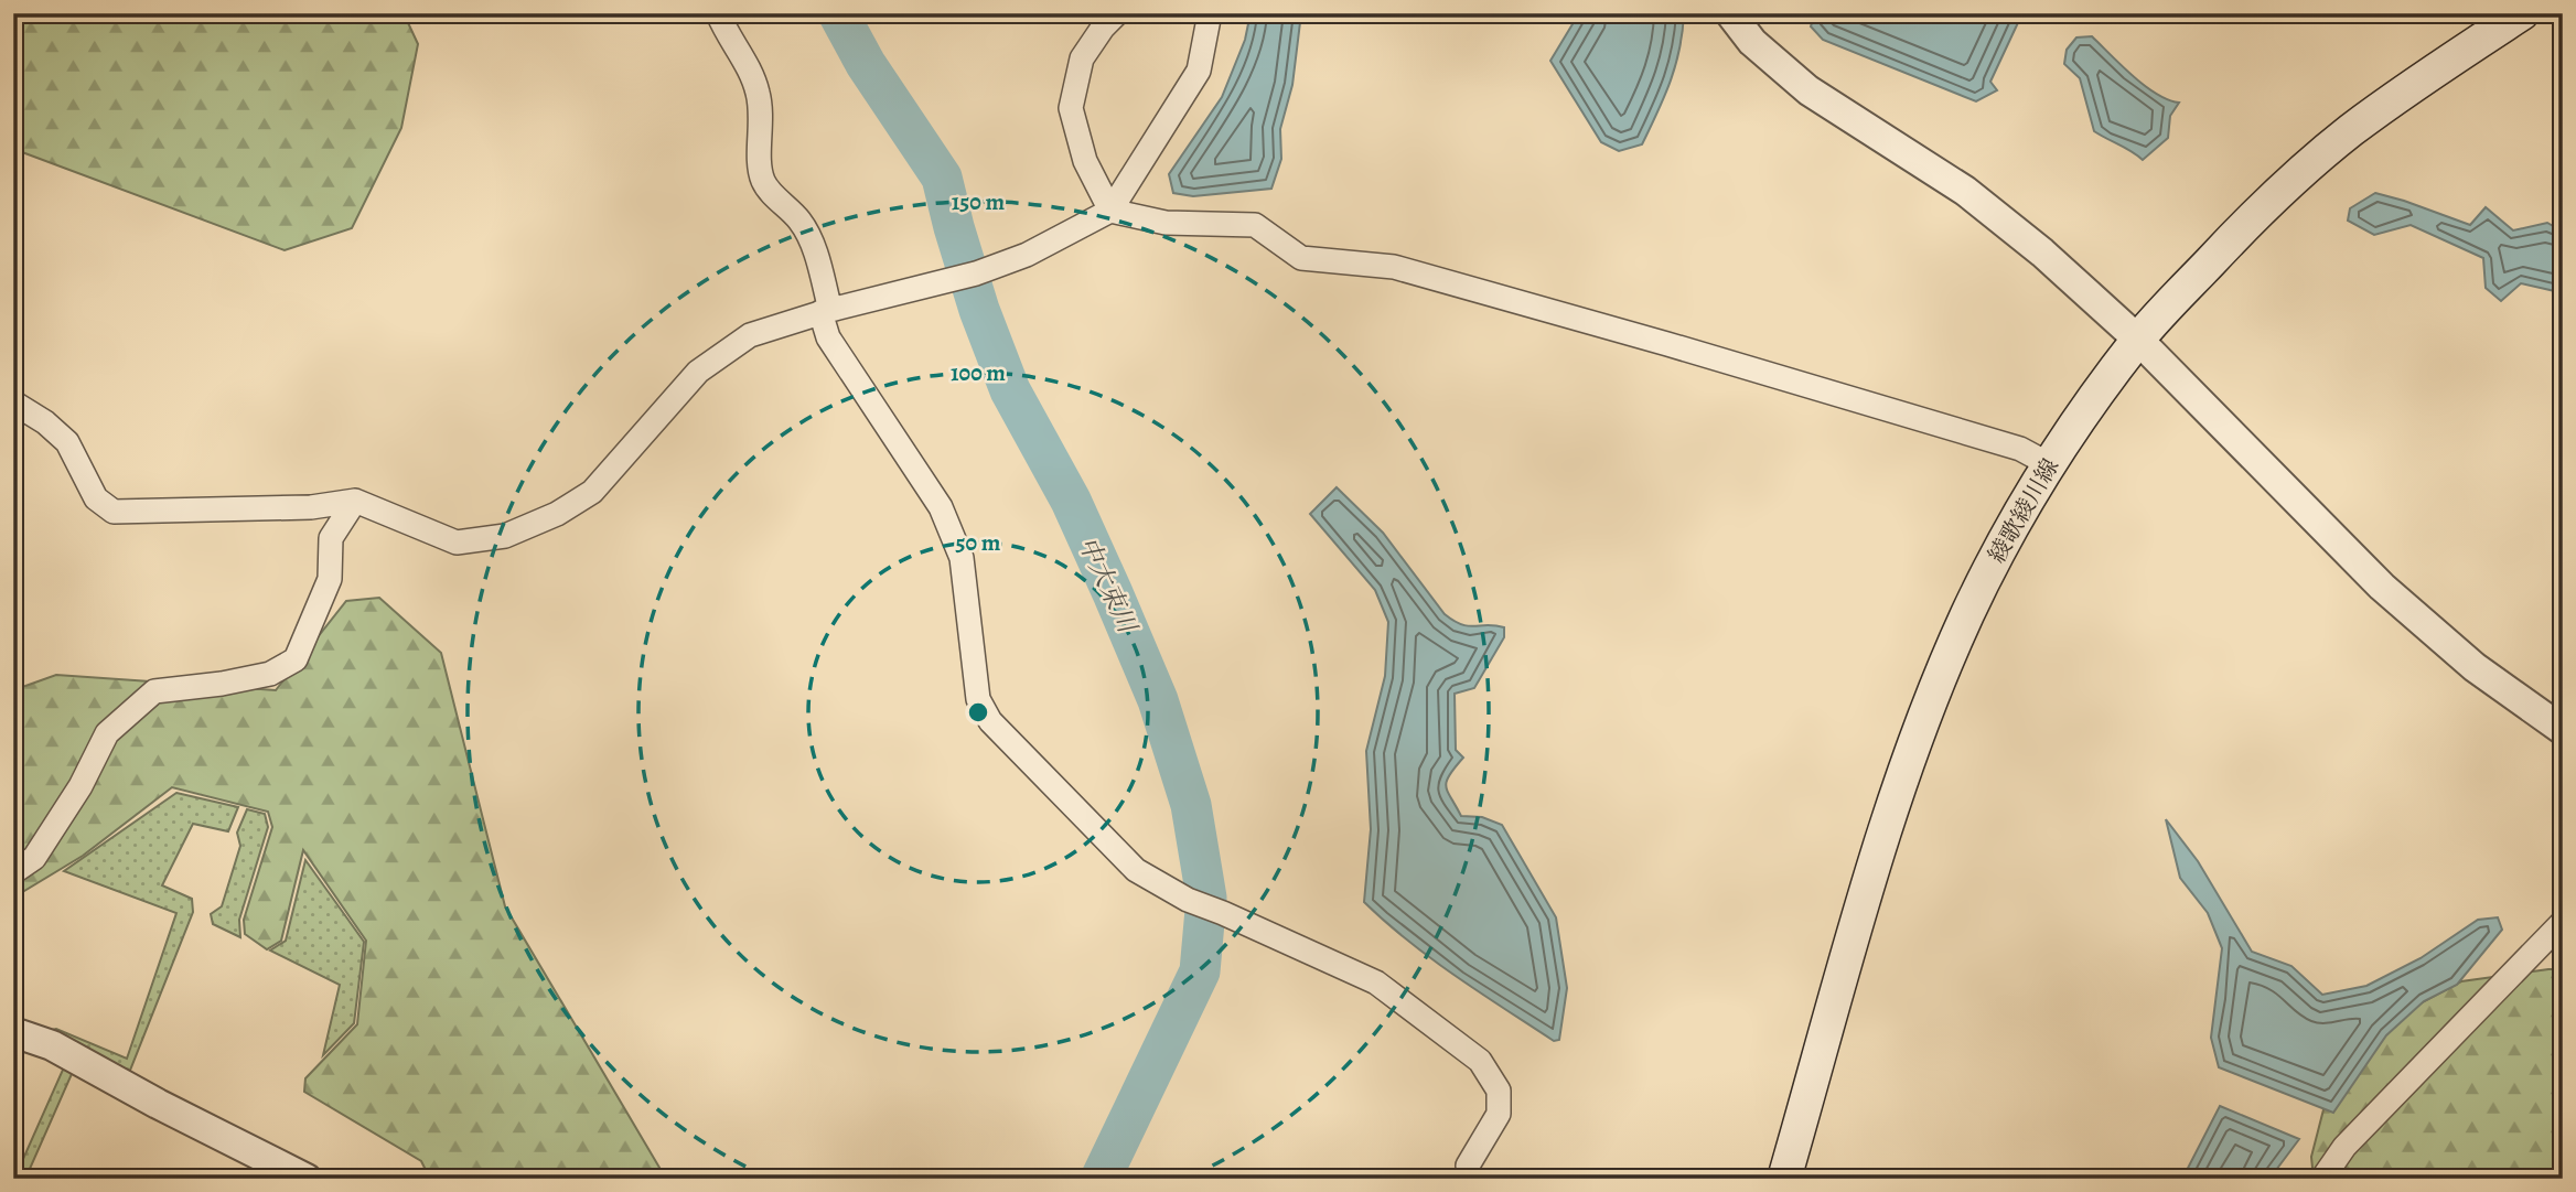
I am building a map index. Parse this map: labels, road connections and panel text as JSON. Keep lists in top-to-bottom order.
{
  "streets": {
    "main road": ["綾歌綾川線"]
  },
  "water": ["中大束川"],
  "rings": ["150 m", "100 m", "50 m"]
}
